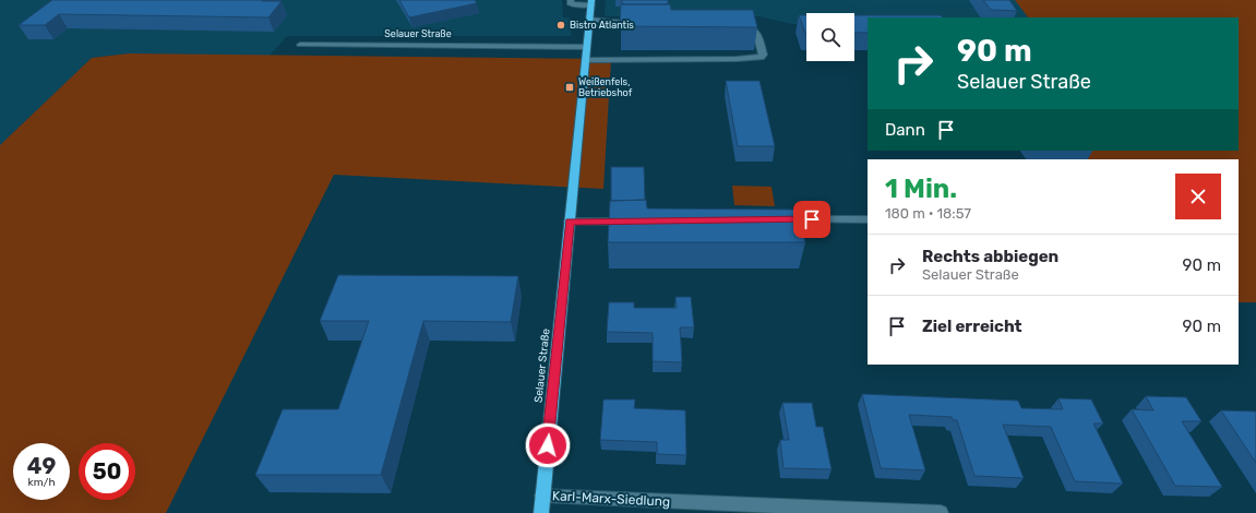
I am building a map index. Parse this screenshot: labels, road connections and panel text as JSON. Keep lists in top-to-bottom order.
{
  "streets": {
    "main road": ["Selauer Straße"],
    "street": ["Karl-Marx-Siedlung"]
  },
  "crossings": [
    ["Selauer Straße", "Karl-Marx-Siedlung"]
  ],
  "places": {
    "other": ["Bistro Atlantis"],
    "transit": ["Weißenfels, Betriebshof"]
  },
  "page": {
    "turn": ["90 m", "Selauer Straße"],
    "then": "Dann",
    "heading": ["1 Min.", "180 m · 18:57"],
    "list": [
      {
        "name": "Rechts abbiegen",
        "note": "Selauer Straße",
        "value": "90 m"
      },
      {
        "name": "Ziel erreicht",
        "value": "90 m"
      }
    ],
    "speed": "49 km/h",
    "limit": "50"
  }
}
